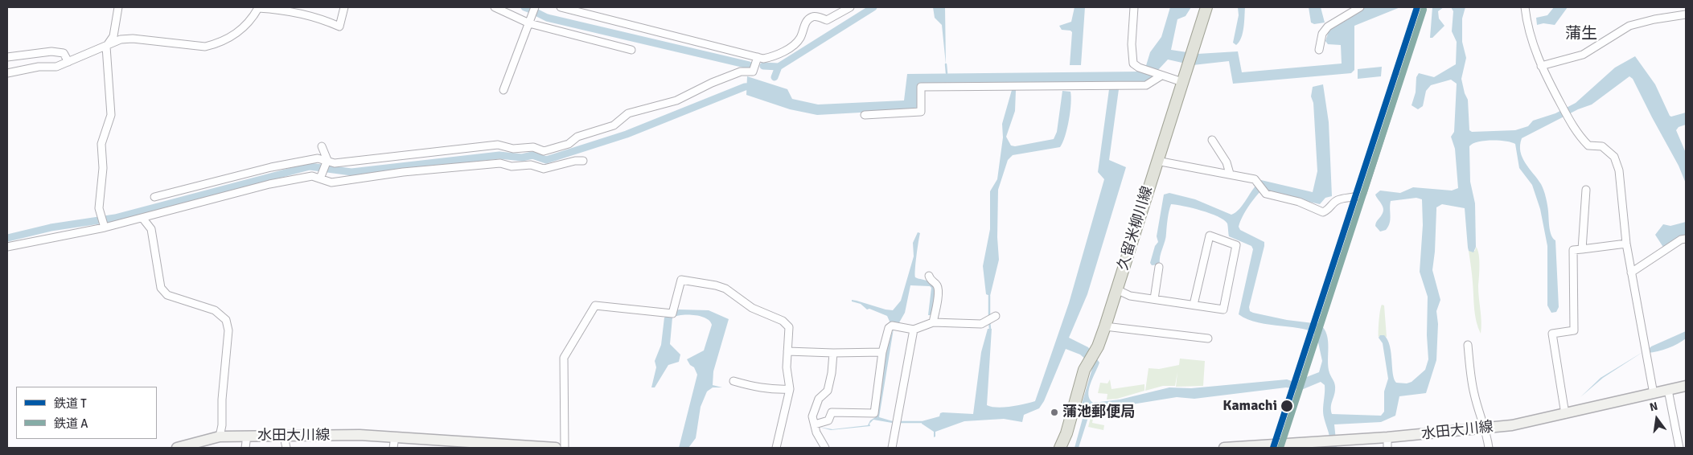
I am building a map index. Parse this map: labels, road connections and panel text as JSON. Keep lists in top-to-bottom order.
{
  "streets": {
    "main road": ["久留米柳川線", "水田大川線"]
  },
  "districts": ["蒲生"],
  "places": ["Kamachi", "蒲池郵便局"],
  "lines": ["rail line T", "rail line A"],
  "legend": ["鉄道 T", "鉄道 A"],
  "north": "top"
}
